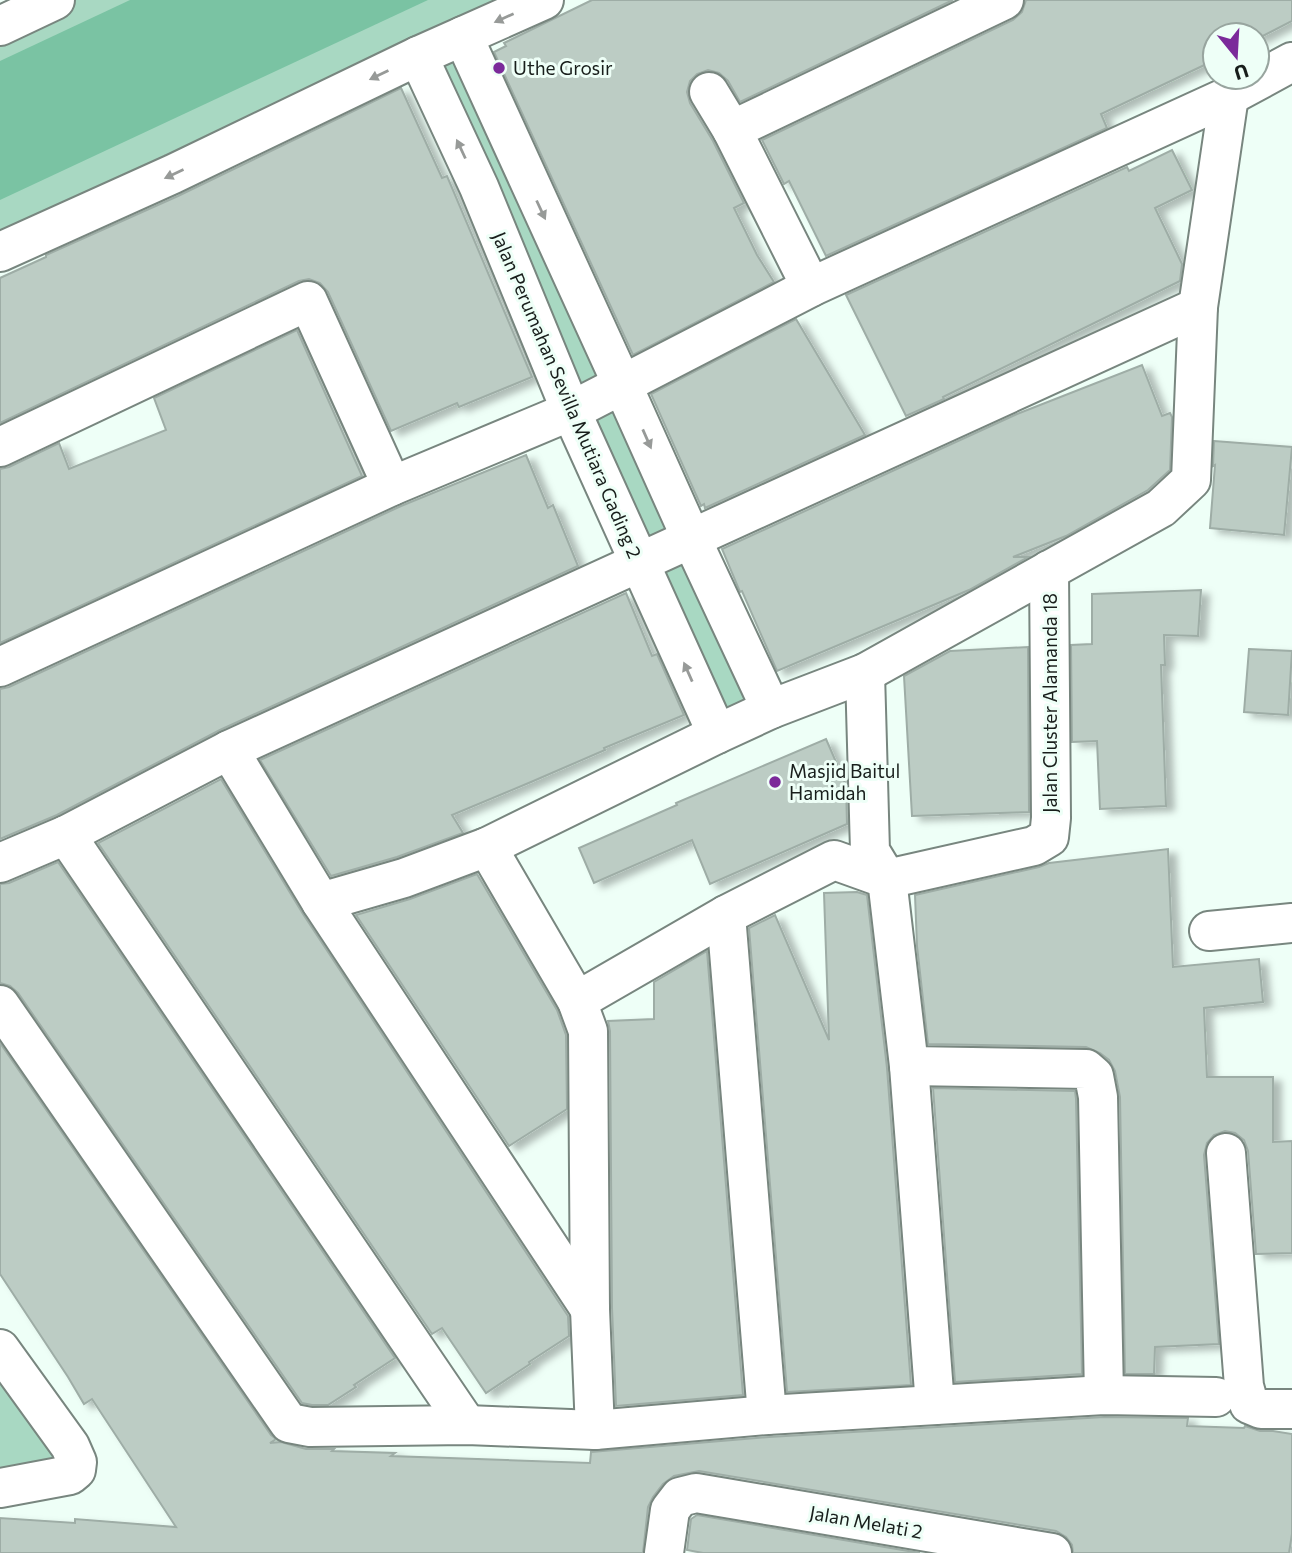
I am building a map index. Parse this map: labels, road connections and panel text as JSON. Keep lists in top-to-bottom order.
{
  "streets": {
    "street": ["Jalan Perumahan Sevilla Mutiara Gading 2", "Jalan Cluster Alamanda 18", "Jalan Melati 2"]
  },
  "places": ["Uthe Grosir", "Masjid Baitul Hamidah"],
  "north": "bottom"
}
